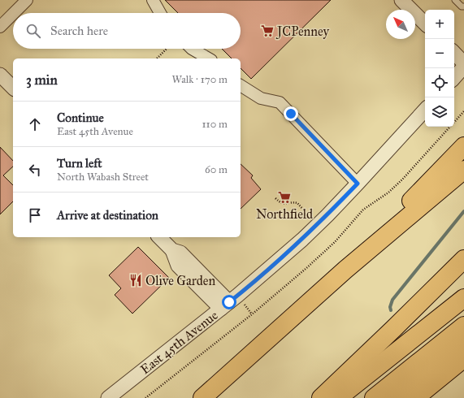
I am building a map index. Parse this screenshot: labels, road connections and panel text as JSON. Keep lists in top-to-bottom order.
{
  "streets": {
    "street": ["East 45th Avenue"]
  },
  "places": {
    "supermarket": ["JCPenney", "Northfield"],
    "restaurant": ["Olive Garden"]
  },
  "north": "top left",
  "page": {
    "map_buttons": ["+", "−"],
    "search": "Search here",
    "heading": ["3 min", "Walk · 170 m"],
    "list": [
      ["Continue", "East 45th Avenue", "110 m"],
      ["Turn left", "North Wabash Street", "60 m"],
      "Arrive at destination"
    ]
  }
}
